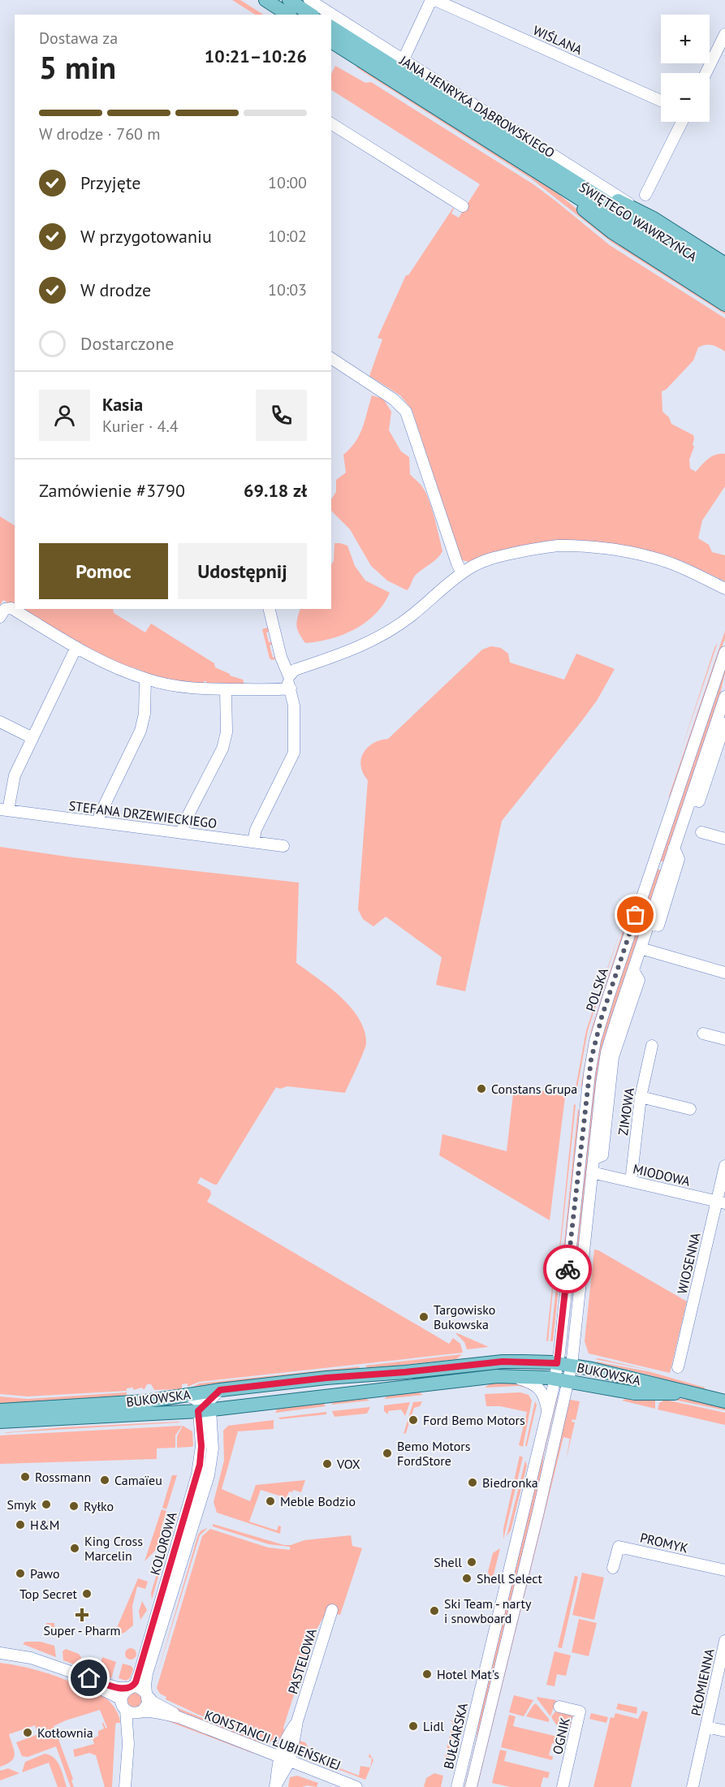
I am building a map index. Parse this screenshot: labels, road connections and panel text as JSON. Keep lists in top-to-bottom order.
{
  "streets": {
    "main road": ["JANA HENRYKA DĄBROWSKIEGO", "ŚWIĘTEGO WAWRZYŃCA", "BUKOWSKA"],
    "street": [
      "WIŚLANA",
      "STEFANA DRZEWIECKIEGO",
      "POLSKA",
      "ZIMOWA",
      "MIODOWA",
      "WIOSENNA",
      "PROMYK",
      "KOLOROWA",
      "PASTELOWA",
      "PŁOMIENNA",
      "BUŁGARSKA",
      "OGNIK",
      "KONSTANCJI ŁUBIEŃSKIEJ"
    ]
  },
  "crossings": [
    ["JANA HENRYKA DĄBROWSKIEGO", "ŚWIĘTEGO WAWRZYŃCA"],
    ["POLSKA", "BUKOWSKA"],
    ["POLSKA", "BUŁGARSKA"],
    ["ZIMOWA", "MIODOWA"],
    ["MIODOWA", "WIOSENNA"],
    ["BUKOWSKA", "KOLOROWA"],
    ["BUKOWSKA", "BUŁGARSKA"],
    ["KOLOROWA", "KONSTANCJI ŁUBIEŃSKIEJ"],
    ["PASTELOWA", "KONSTANCJI ŁUBIEŃSKIEJ"]
  ],
  "places": {
    "other": [
      "Constans Grupa",
      "Targowisko Bukowska",
      "Ford Bemo Motors",
      "Bemo Motors FordStore",
      "VOX",
      "Rossmann",
      "Camaïeu",
      "Biedronka",
      "Meble Bodzio",
      "Smyk",
      "Ryłko",
      "H&M",
      "King Cross Marcelin",
      "Shell",
      "Pawo",
      "Shell Select",
      "Top Secret",
      "Ski Team - narty i snowboard",
      "Hotel Mat's",
      "Lidl",
      "Kotłownia"
    ],
    "health": ["Super - Pharm"]
  },
  "page": {
    "map_buttons": ["+", "−"],
    "heading": ["5 min", "Dostawa za", "10:21–10:26"],
    "panel": [
      "Kasia",
      "Kurier · 4.4",
      "Zamówienie #3790",
      "69.18 zł"
    ],
    "bar": "W drodze · 760 m",
    "list": [
      ["Przyjęte", "10:00"],
      ["W przygotowaniu", "10:02"],
      ["W drodze", "10:03"],
      "Dostarczone"
    ],
    "buttons": ["Pomoc", "Udostępnij"]
  }
}
